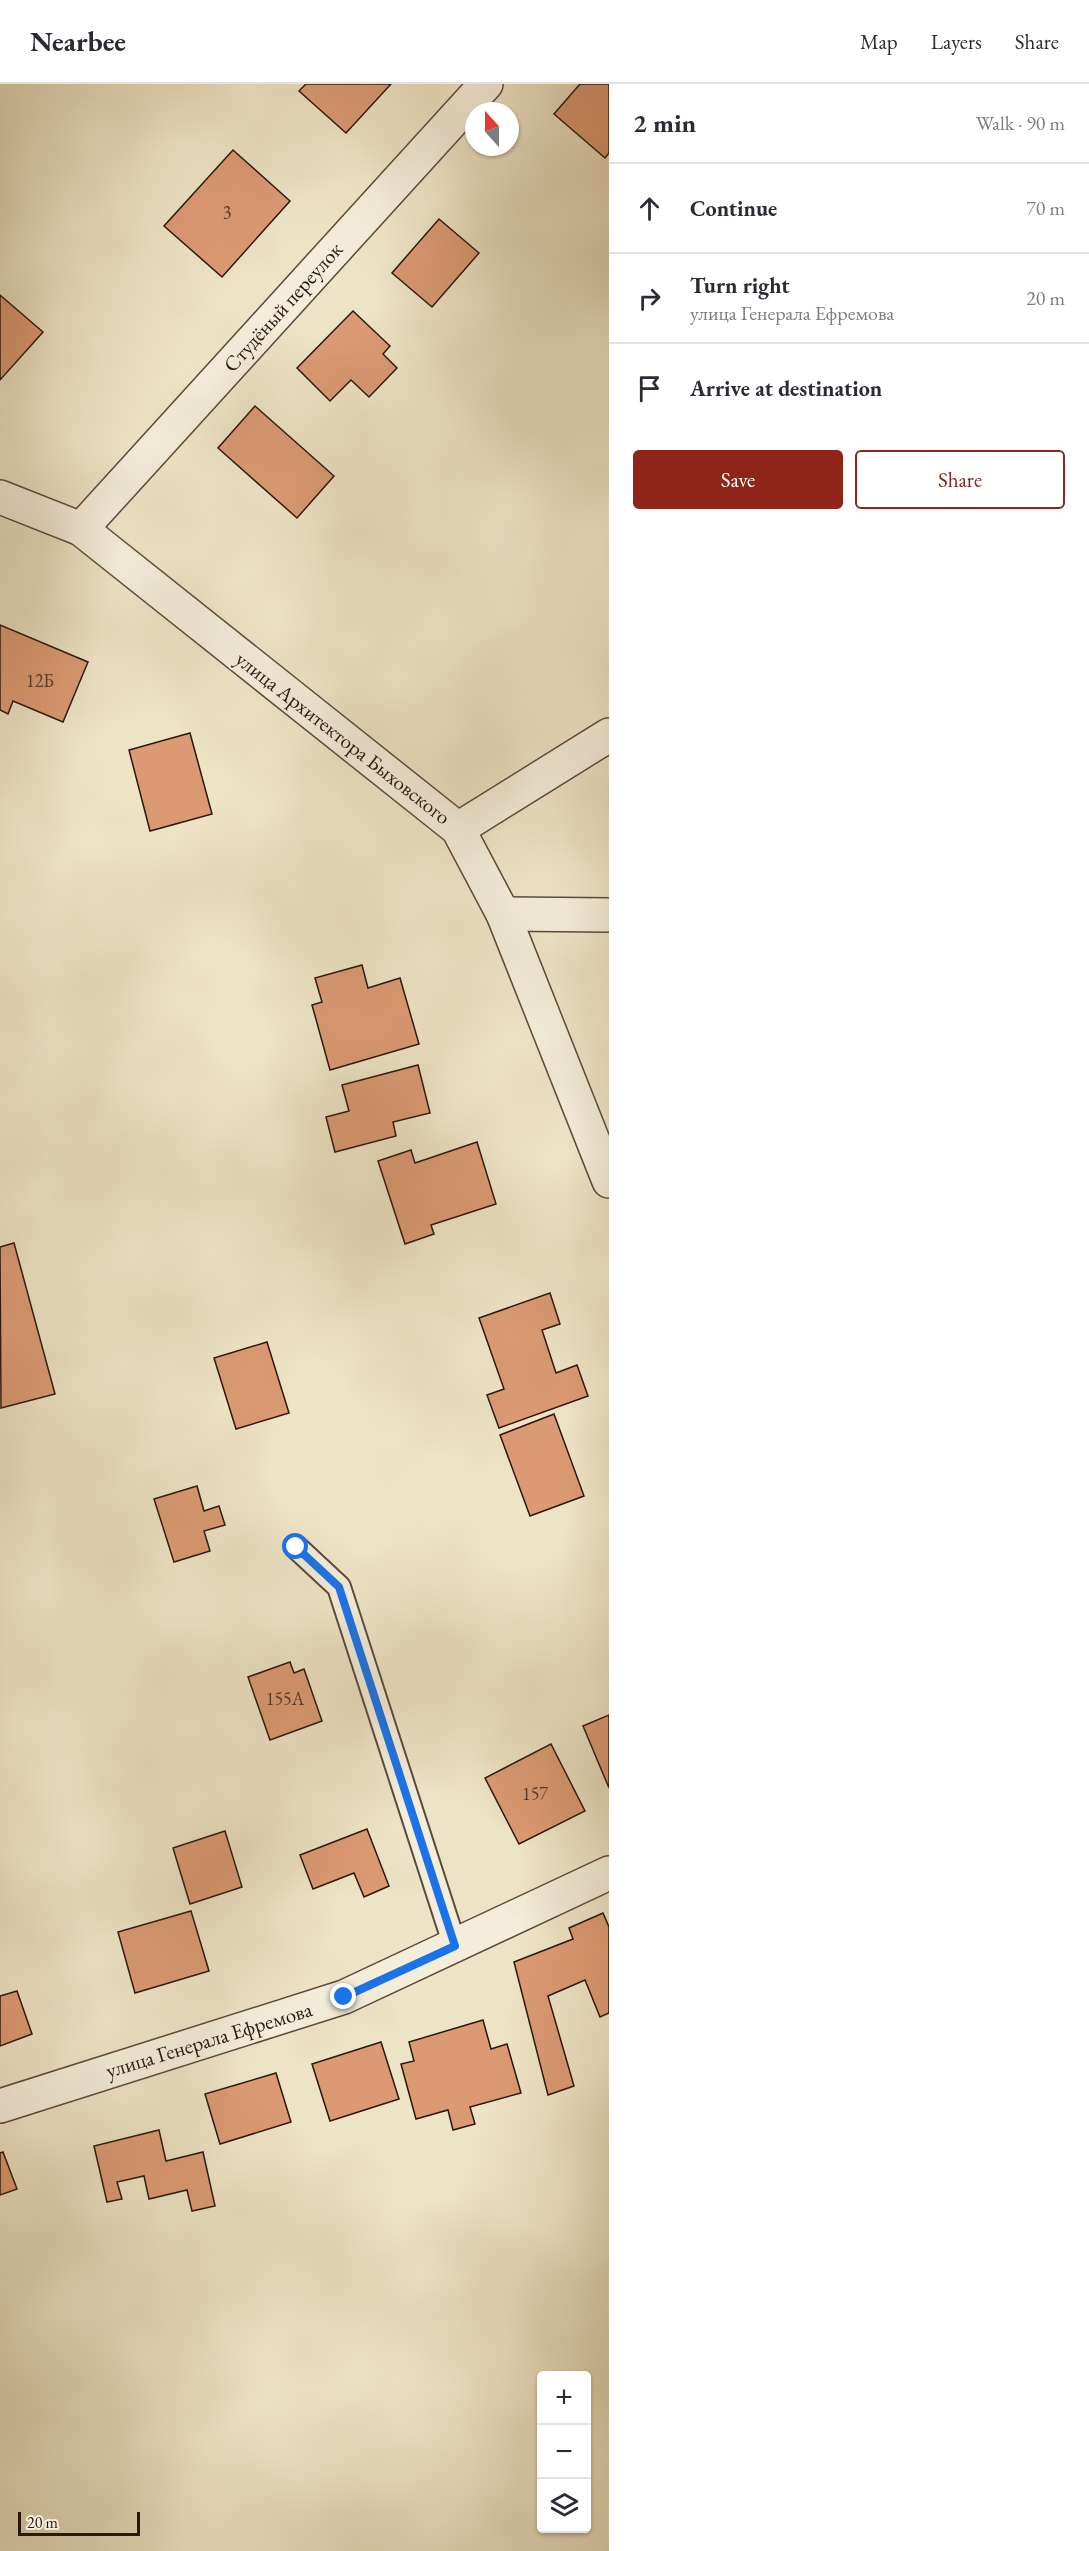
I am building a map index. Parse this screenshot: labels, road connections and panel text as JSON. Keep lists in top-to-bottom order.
{
  "streets": {
    "street": ["Студёный переулок", "улица Архитектора Быховского", "улица Генерала Ефремова"]
  },
  "crossings": [
    ["Студёный переулок", "улица Архитектора Быховского"]
  ],
  "house_numbers": [
    "3",
    "12Б",
    "155А",
    "157"
  ],
  "scale_bar": "20 m",
  "north": "top",
  "page": {
    "header": "Nearbee",
    "nav": ["Map", "Layers", "Share"],
    "heading": ["2 min", "Walk · 90 m"],
    "list": [
      ["Continue", "70 m"],
      ["Turn right", "улица Генерала Ефремова", "20 m"],
      "Arrive at destination"
    ],
    "buttons": ["Save", "Share"],
    "map_buttons": ["+", "−"],
    "scale": "20 m"
  }
}
